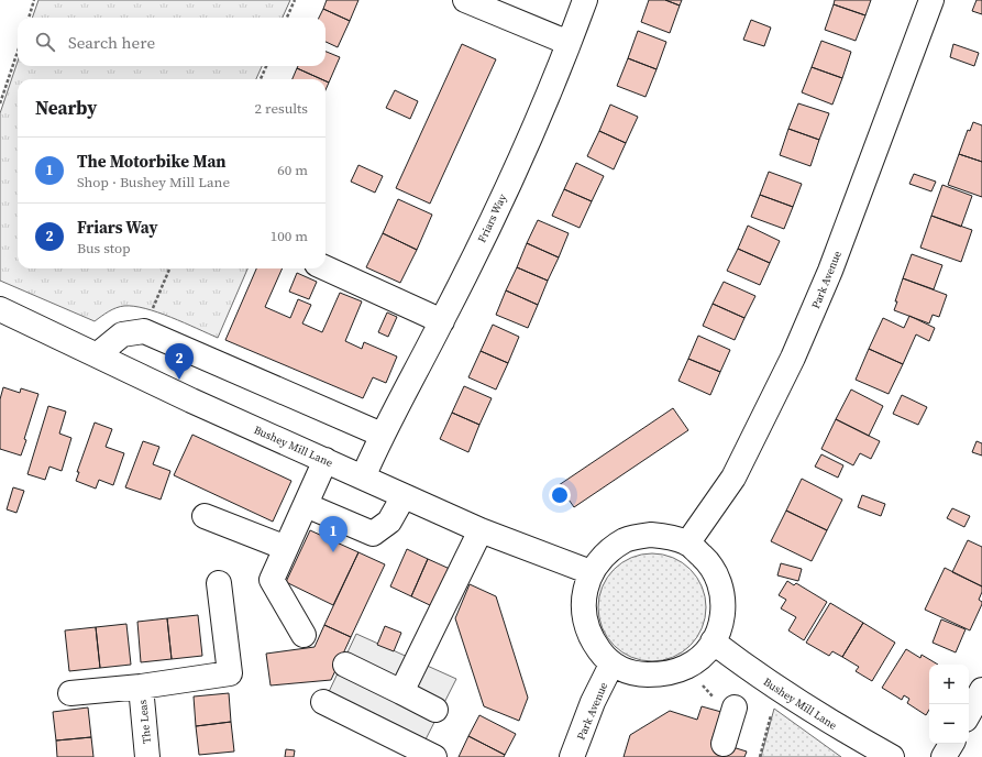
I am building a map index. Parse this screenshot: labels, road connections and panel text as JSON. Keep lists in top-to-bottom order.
{
  "streets": {
    "street": [
      "Friars Way",
      "Park Avenue",
      "Bushey Mill Lane",
      "The Leas"
    ]
  },
  "crossings": [
    ["Friars Way", "Bushey Mill Lane"],
    ["Park Avenue", "Bushey Mill Lane"]
  ],
  "page": {
    "search": "Search here",
    "heading": ["Nearby", "2 results"],
    "list": [
      {
        "mark": "1",
        "name": "The Motorbike Man",
        "note": "Shop · Bushey Mill Lane",
        "value": "60 m"
      },
      {
        "mark": "2",
        "name": "Friars Way",
        "note": "Bus stop",
        "value": "100 m"
      }
    ],
    "pins": ["2", "1"],
    "map_buttons": ["+", "−"]
  }
}
